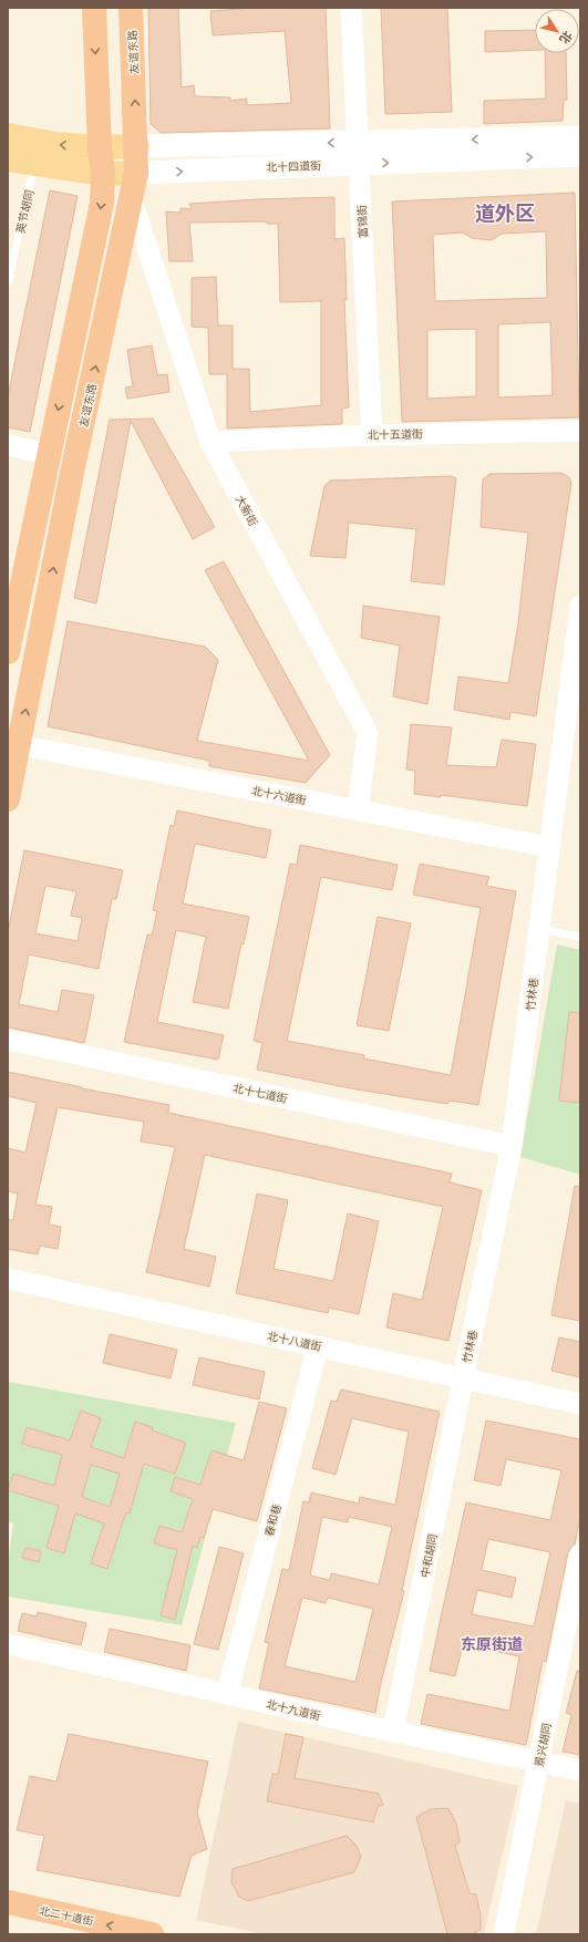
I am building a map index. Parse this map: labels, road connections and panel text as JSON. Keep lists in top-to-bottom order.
{
  "streets": {
    "highway": ["友谊东路", "北二十道街"],
    "main road": ["北十四道街"],
    "street": [
      "富锦街",
      "北十五道街",
      "大新街",
      "北十六道街",
      "竹林巷",
      "北十七道街",
      "北十八道街",
      "春和巷",
      "中和胡同",
      "北十九道街",
      "景兴胡同"
    ],
    "lane": ["英节胡同"]
  },
  "crossings": [
    ["友谊东路", "北十四道街"],
    ["友谊东路", "大新街"],
    ["友谊东路", "北十六道街"],
    ["北十四道街", "英节胡同"],
    ["北十四道街", "富锦街"],
    ["富锦街", "北十五道街"],
    ["北十五道街", "大新街"],
    ["大新街", "北十六道街"],
    ["北十六道街", "竹林巷"],
    ["竹林巷", "北十七道街"],
    ["竹林巷", "北十八道街"],
    ["竹林巷", "中和胡同"],
    ["北十八道街", "春和巷"],
    ["北十八道街", "中和胡同"],
    ["春和巷", "北十九道街"],
    ["中和胡同", "北十九道街"],
    ["北十九道街", "景兴胡同"]
  ],
  "one_way": ["北二十道街"],
  "districts": ["道外区", "东原街道"],
  "north": "bottom right"
}
